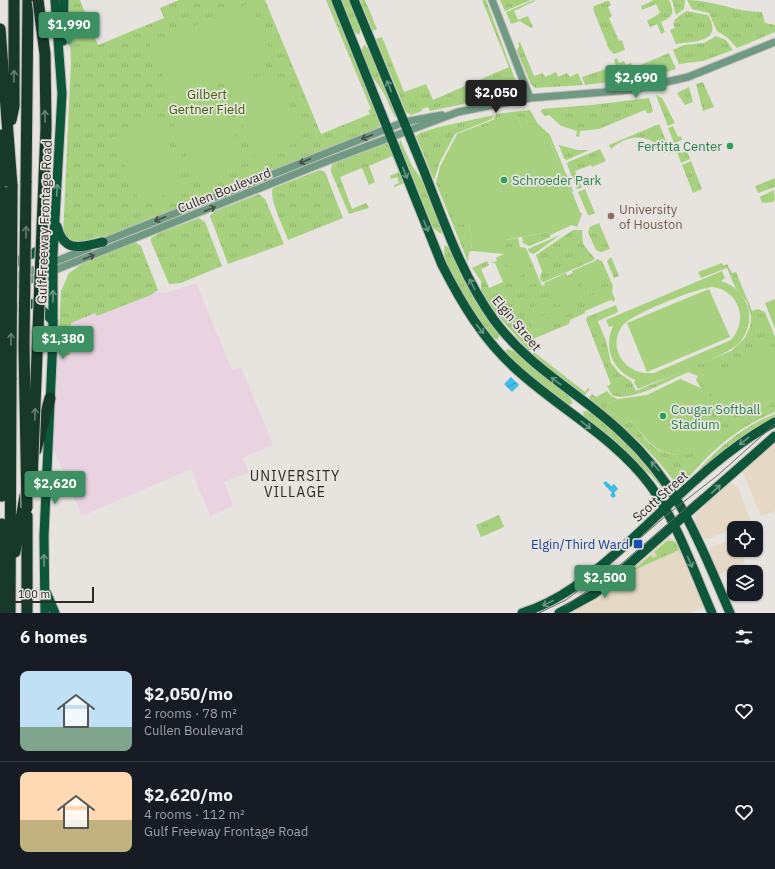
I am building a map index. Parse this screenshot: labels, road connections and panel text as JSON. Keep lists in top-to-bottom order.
{
  "streets": {
    "main road": ["Gulf Freeway Frontage Road", "Elgin Street", "Scott Street"],
    "street": ["Cullen Boulevard"]
  },
  "crossings": [
    ["Cullen Boulevard", "Gulf Freeway Frontage Road"],
    ["Cullen Boulevard", "Elgin Street"],
    ["Elgin Street", "Scott Street"]
  ],
  "one_way": ["Gulf Freeway Frontage Road"],
  "districts": ["UNIVERSITY VILLAGE"],
  "parks": ["Gilbert Gertner Field"],
  "places": {
    "other": [
      "Fertitta Center",
      "Schroeder Park",
      "University of Houston",
      "Cougar Softball Stadium"
    ],
    "transit": ["Elgin/Third Ward"]
  },
  "scale_bar": "100 m",
  "page": {
    "price": [
      "$1,990",
      "$2,690",
      "$2,050",
      "$1,380",
      "$2,620",
      "$2,500"
    ],
    "scale": "100 m",
    "heading": "6 homes",
    "list": [
      {
        "name": "$2,050/mo",
        "note": "2 rooms · 78 m² · Cullen Boulevard"
      },
      {
        "name": "$2,620/mo",
        "note": "4 rooms · 112 m² · Gulf Freeway Frontage Road"
      }
    ]
  }
}
